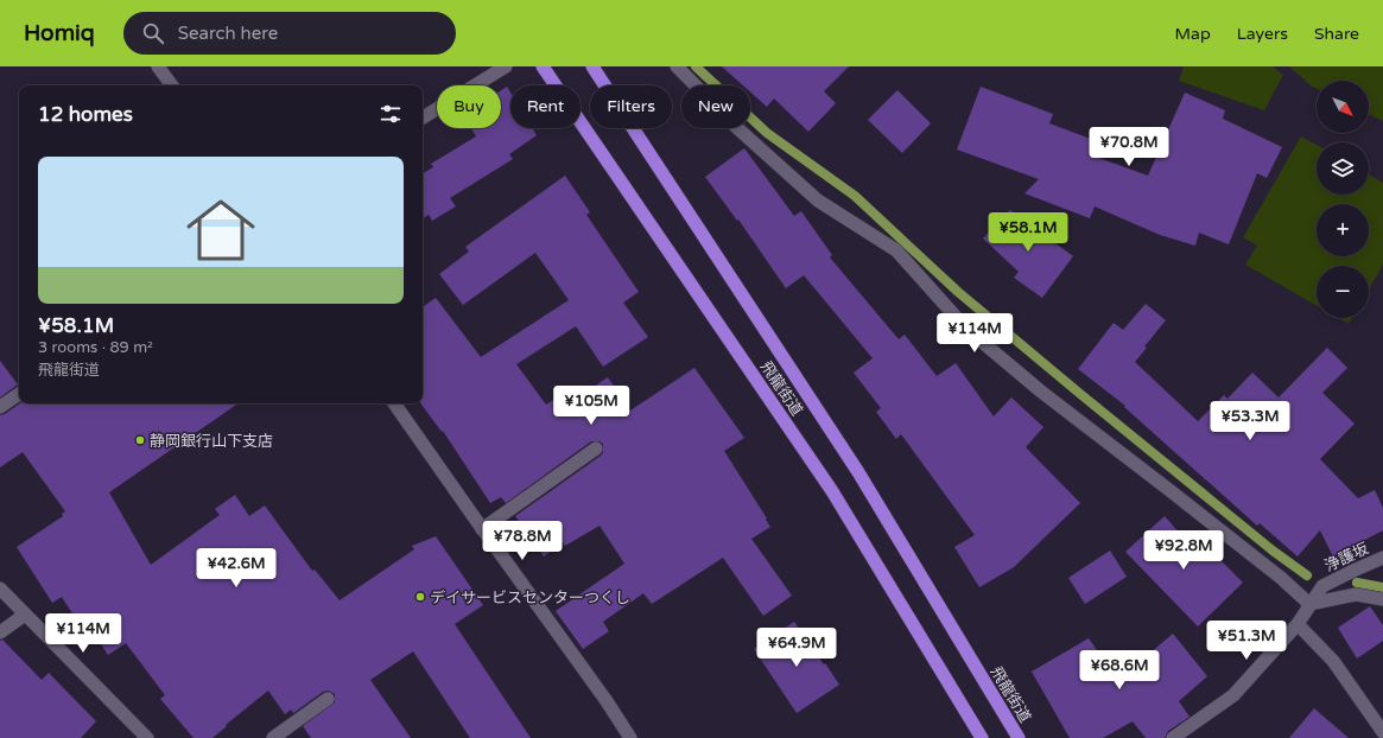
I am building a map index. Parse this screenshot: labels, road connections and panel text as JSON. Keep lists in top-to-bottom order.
{
  "streets": {
    "highway": ["飛龍街道"],
    "street": ["浄護坂"]
  },
  "places": ["静岡銀行山下支店", "デイサービスセンターつくし"],
  "north": "bottom right",
  "page": {
    "header": "Homiq",
    "search": "Search here",
    "nav": ["Map", "Layers", "Share"],
    "map_buttons": ["+", "−"],
    "chip": [
      "Buy",
      "Rent",
      "Filters",
      "New"
    ],
    "heading": "12 homes",
    "price": [
      "¥70.8M",
      "¥58.1M",
      "¥114M",
      "¥105M",
      "¥53.3M",
      "¥78.8M",
      "¥92.8M",
      "¥42.6M",
      "¥114M",
      "¥51.3M",
      "¥64.9M",
      "¥68.6M"
    ],
    "list": [
      {
        "name": "¥58.1M",
        "note": "3 rooms · 89 m² · 飛龍街道"
      }
    ]
  }
}
